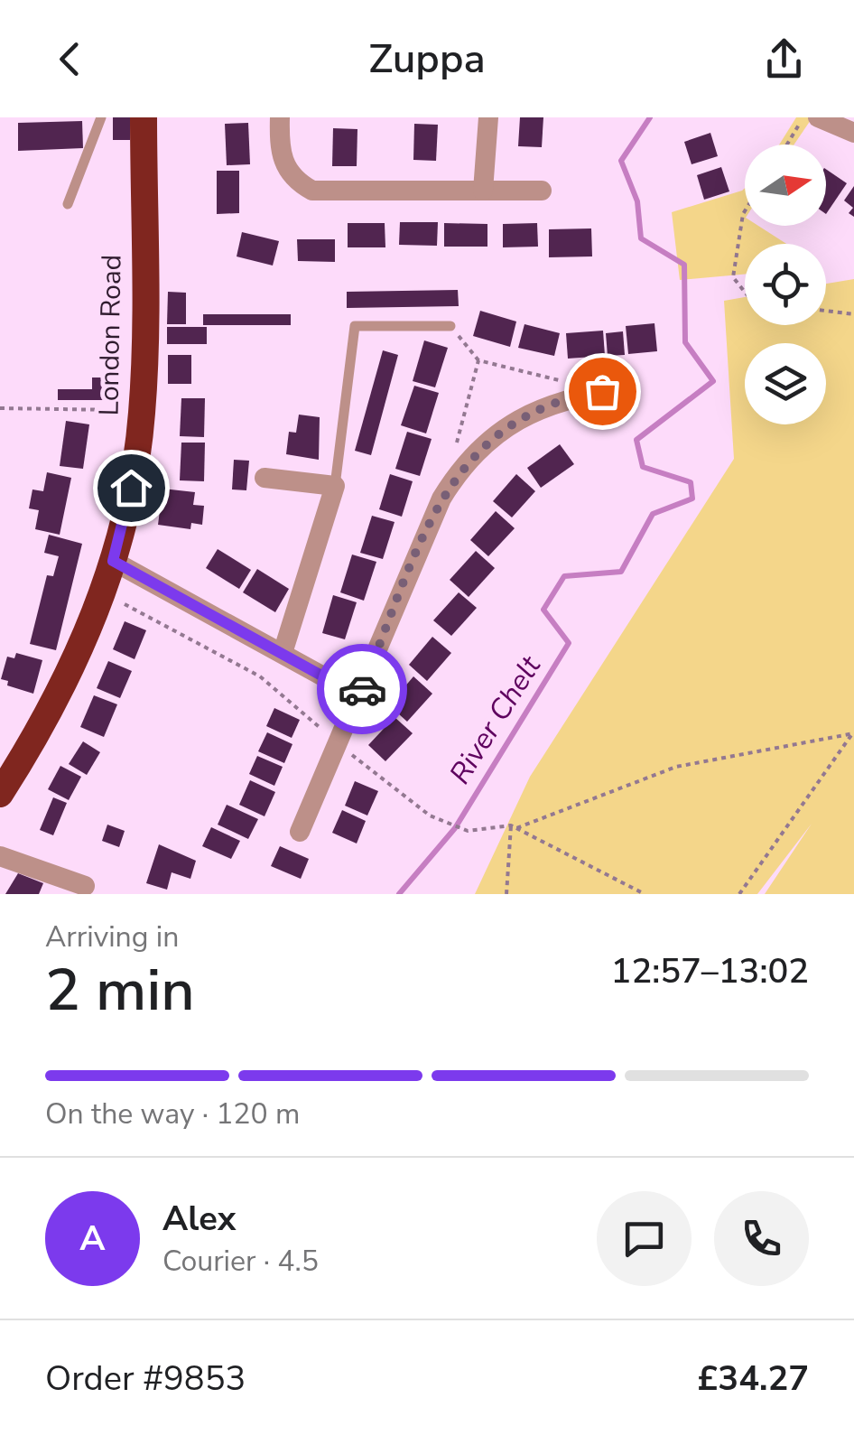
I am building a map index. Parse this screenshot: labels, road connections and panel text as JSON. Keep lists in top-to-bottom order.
{
  "streets": {
    "highway": ["London Road"]
  },
  "water": ["River Chelt"],
  "north": "right",
  "page": {
    "header": "Zuppa",
    "heading": ["2 min", "Arriving in", "12:57–13:02"],
    "panel": [
      "Alex",
      "Courier · 4.5",
      "Order #9853",
      "£34.27"
    ],
    "bar": "On the way · 120 m",
    "round": "A"
  }
}
